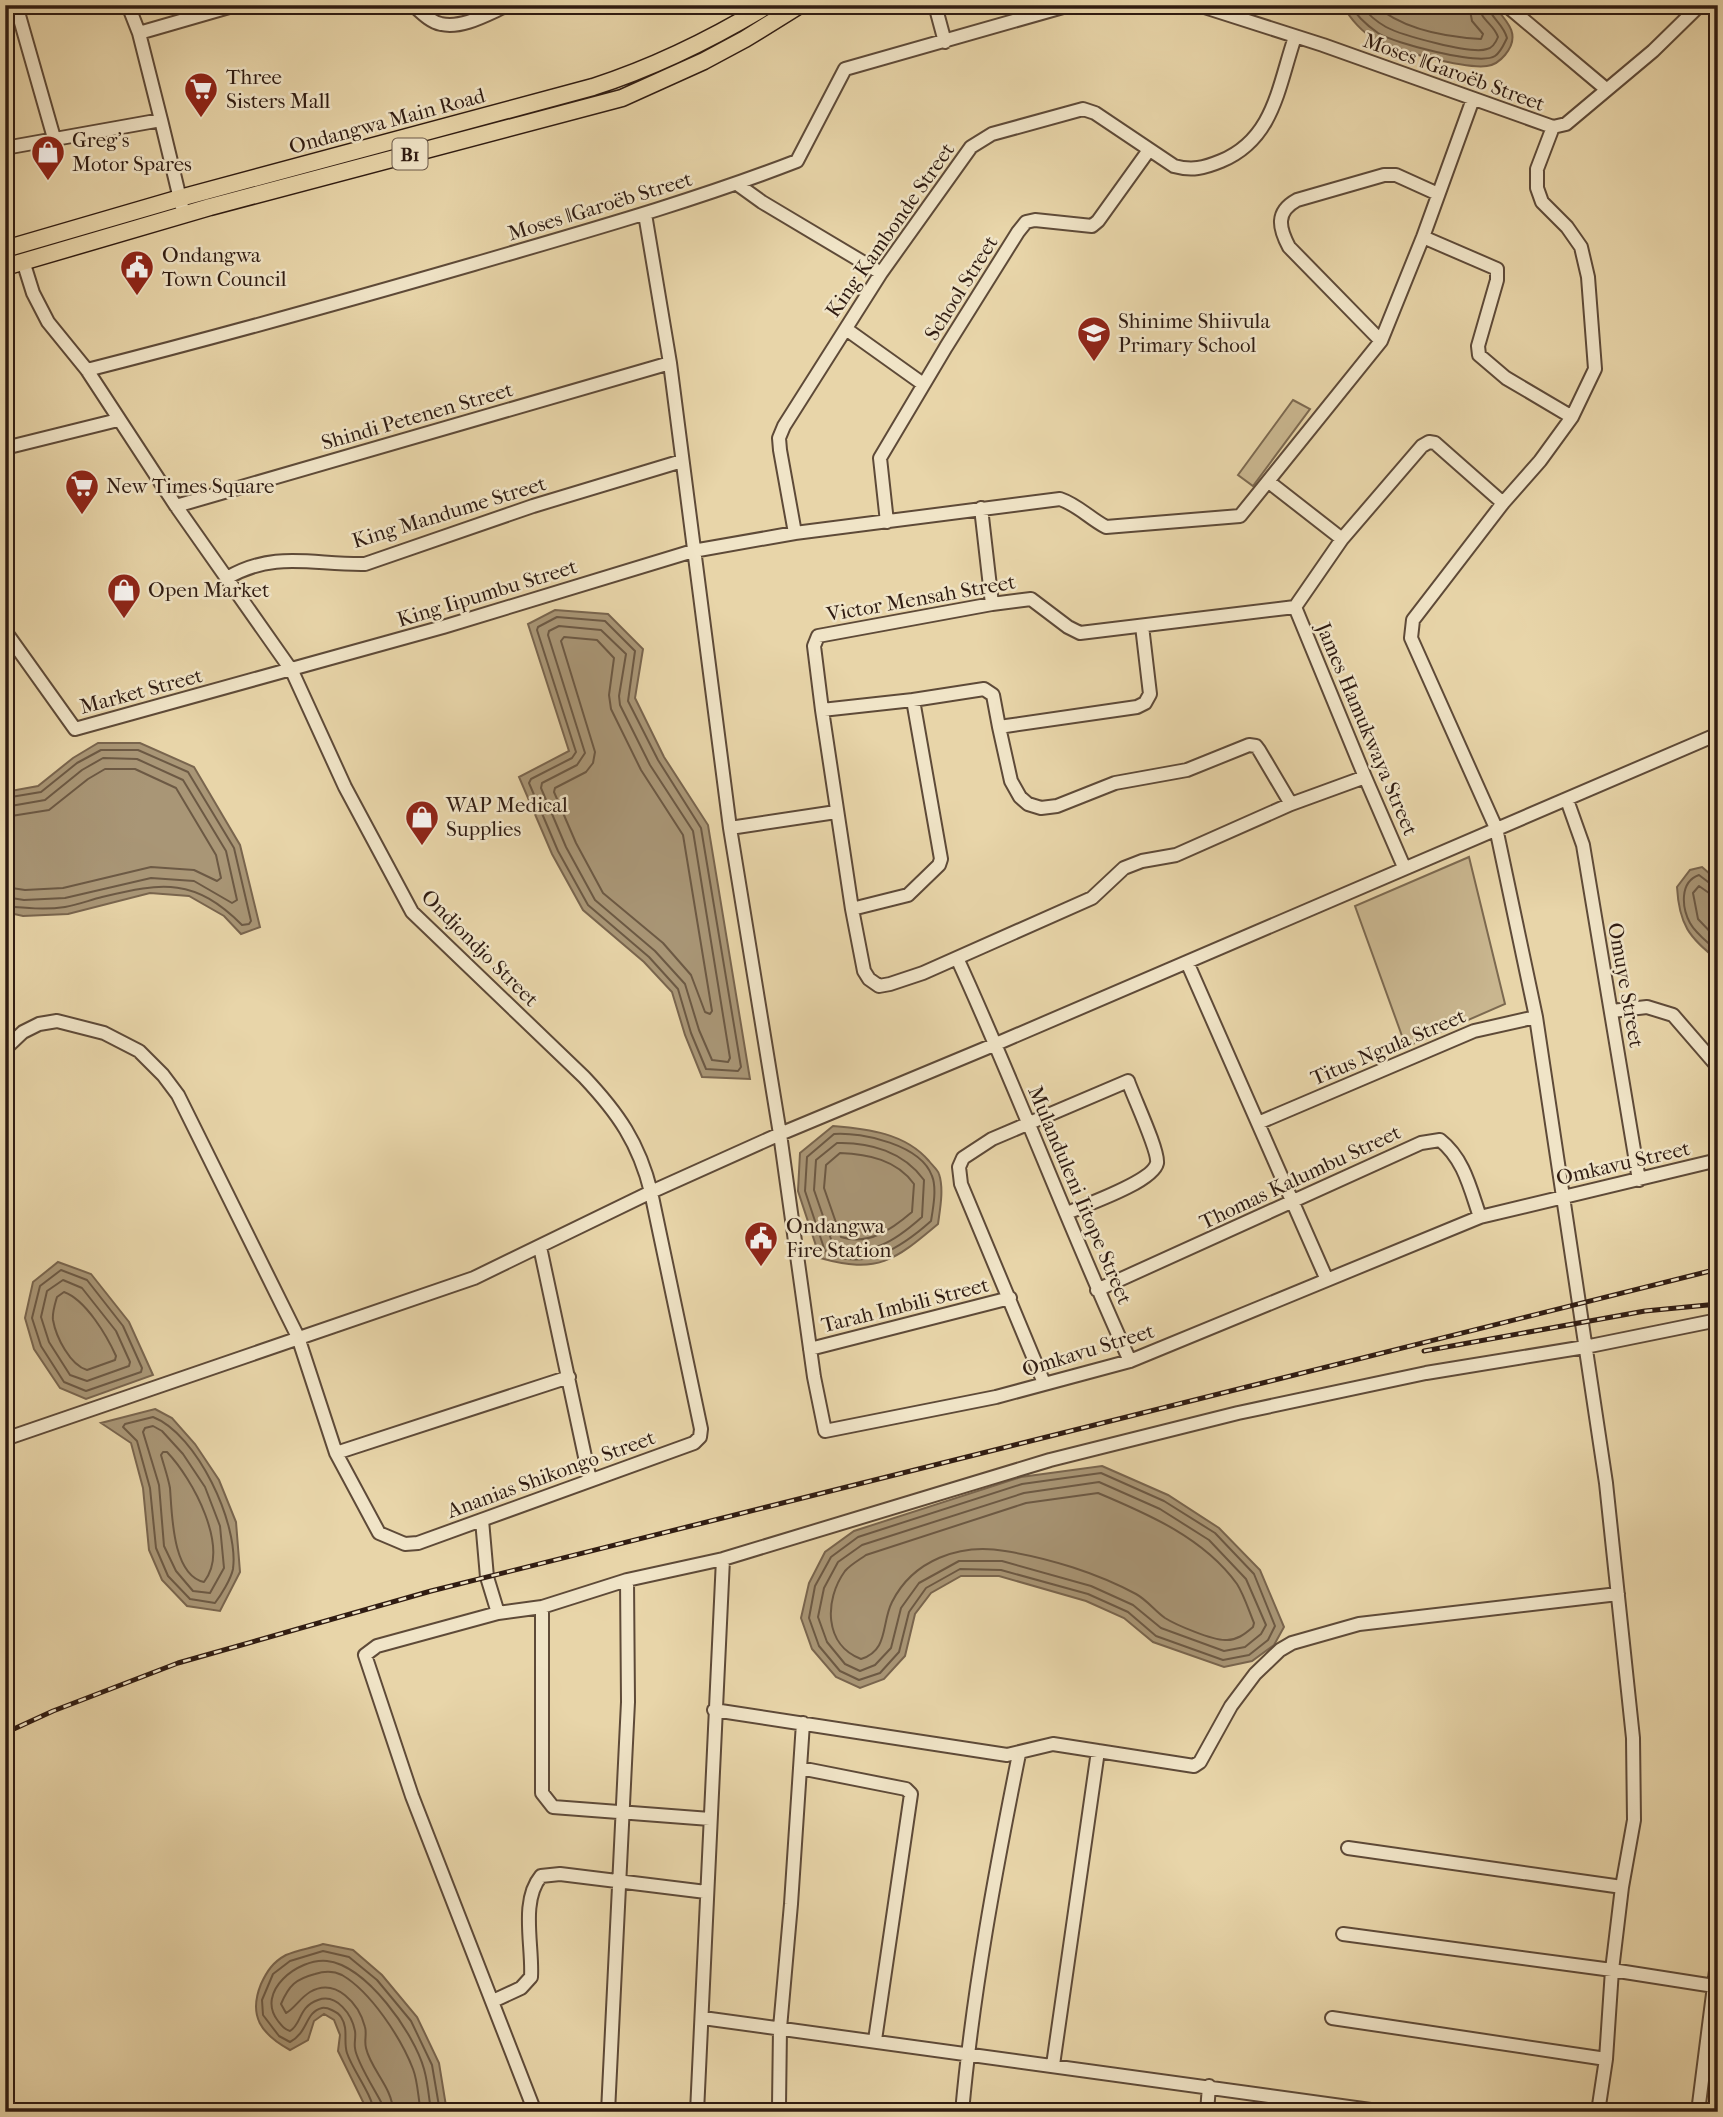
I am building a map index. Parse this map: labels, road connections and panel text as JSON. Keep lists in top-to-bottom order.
{
  "streets": {
    "main road": ["Ondangwa Main Road", "B1"],
    "street": [
      "Moses ǁGaroëb Street",
      "King Kambonde Street",
      "School Street",
      "Shindi Petenen Street",
      "King Mandume Street",
      "King Iipumbu Street",
      "Victor Mensah Street",
      "Market Street",
      "James Hamukwaya Street",
      "Ondjondjo Street",
      "Omuye Street",
      "Titus Ngula Street",
      "Omkavu Street",
      "Thomas Kalumbu Street",
      "Mulanduleni Iitope Street",
      "Tarah Imbili Street",
      "Ananias Shikongo Street"
    ]
  },
  "crossings": [
    ["Moses ǁGaroëb Street", "King Kambonde Street"],
    ["Moses ǁGaroëb Street", "King Iipumbu Street"],
    ["Moses ǁGaroëb Street", "Ondjondjo Street"],
    ["Moses ǁGaroëb Street", "Omkavu Street"],
    ["Ondangwa Main Road", "Ondjondjo Street"],
    ["King Kambonde Street", "School Street"],
    ["King Kambonde Street", "King Iipumbu Street"],
    ["School Street", "King Iipumbu Street"],
    ["Shindi Petenen Street", "Ondjondjo Street"],
    ["Shindi Petenen Street", "Omkavu Street"],
    ["King Mandume Street", "Ondjondjo Street"],
    ["King Mandume Street", "Omkavu Street"],
    ["King Iipumbu Street", "Market Street"],
    ["King Iipumbu Street", "Ondjondjo Street"],
    ["King Iipumbu Street", "Omkavu Street"],
    ["Victor Mensah Street", "James Hamukwaya Street"],
    ["Victor Mensah Street", "Mulanduleni Iitope Street"],
    ["Market Street", "Ondjondjo Street"],
    ["Ondjondjo Street", "Ananias Shikongo Street"],
    ["Omuye Street", "Omkavu Street"],
    ["Omkavu Street", "Thomas Kalumbu Street"],
    ["Omkavu Street", "Mulanduleni Iitope Street"],
    ["Omkavu Street", "Tarah Imbili Street"],
    ["Thomas Kalumbu Street", "Mulanduleni Iitope Street"]
  ],
  "places": {
    "supermarket": ["Three Sisters Mall", "New Times Square"],
    "shop": ["Greg's Motor Spares", "Open Market", "WAP Medical Supplies"],
    "public building": ["Ondangwa Town Council", "Ondangwa Fire Station"],
    "school or university": ["Shinime Shiivula Primary School"]
  }
}
